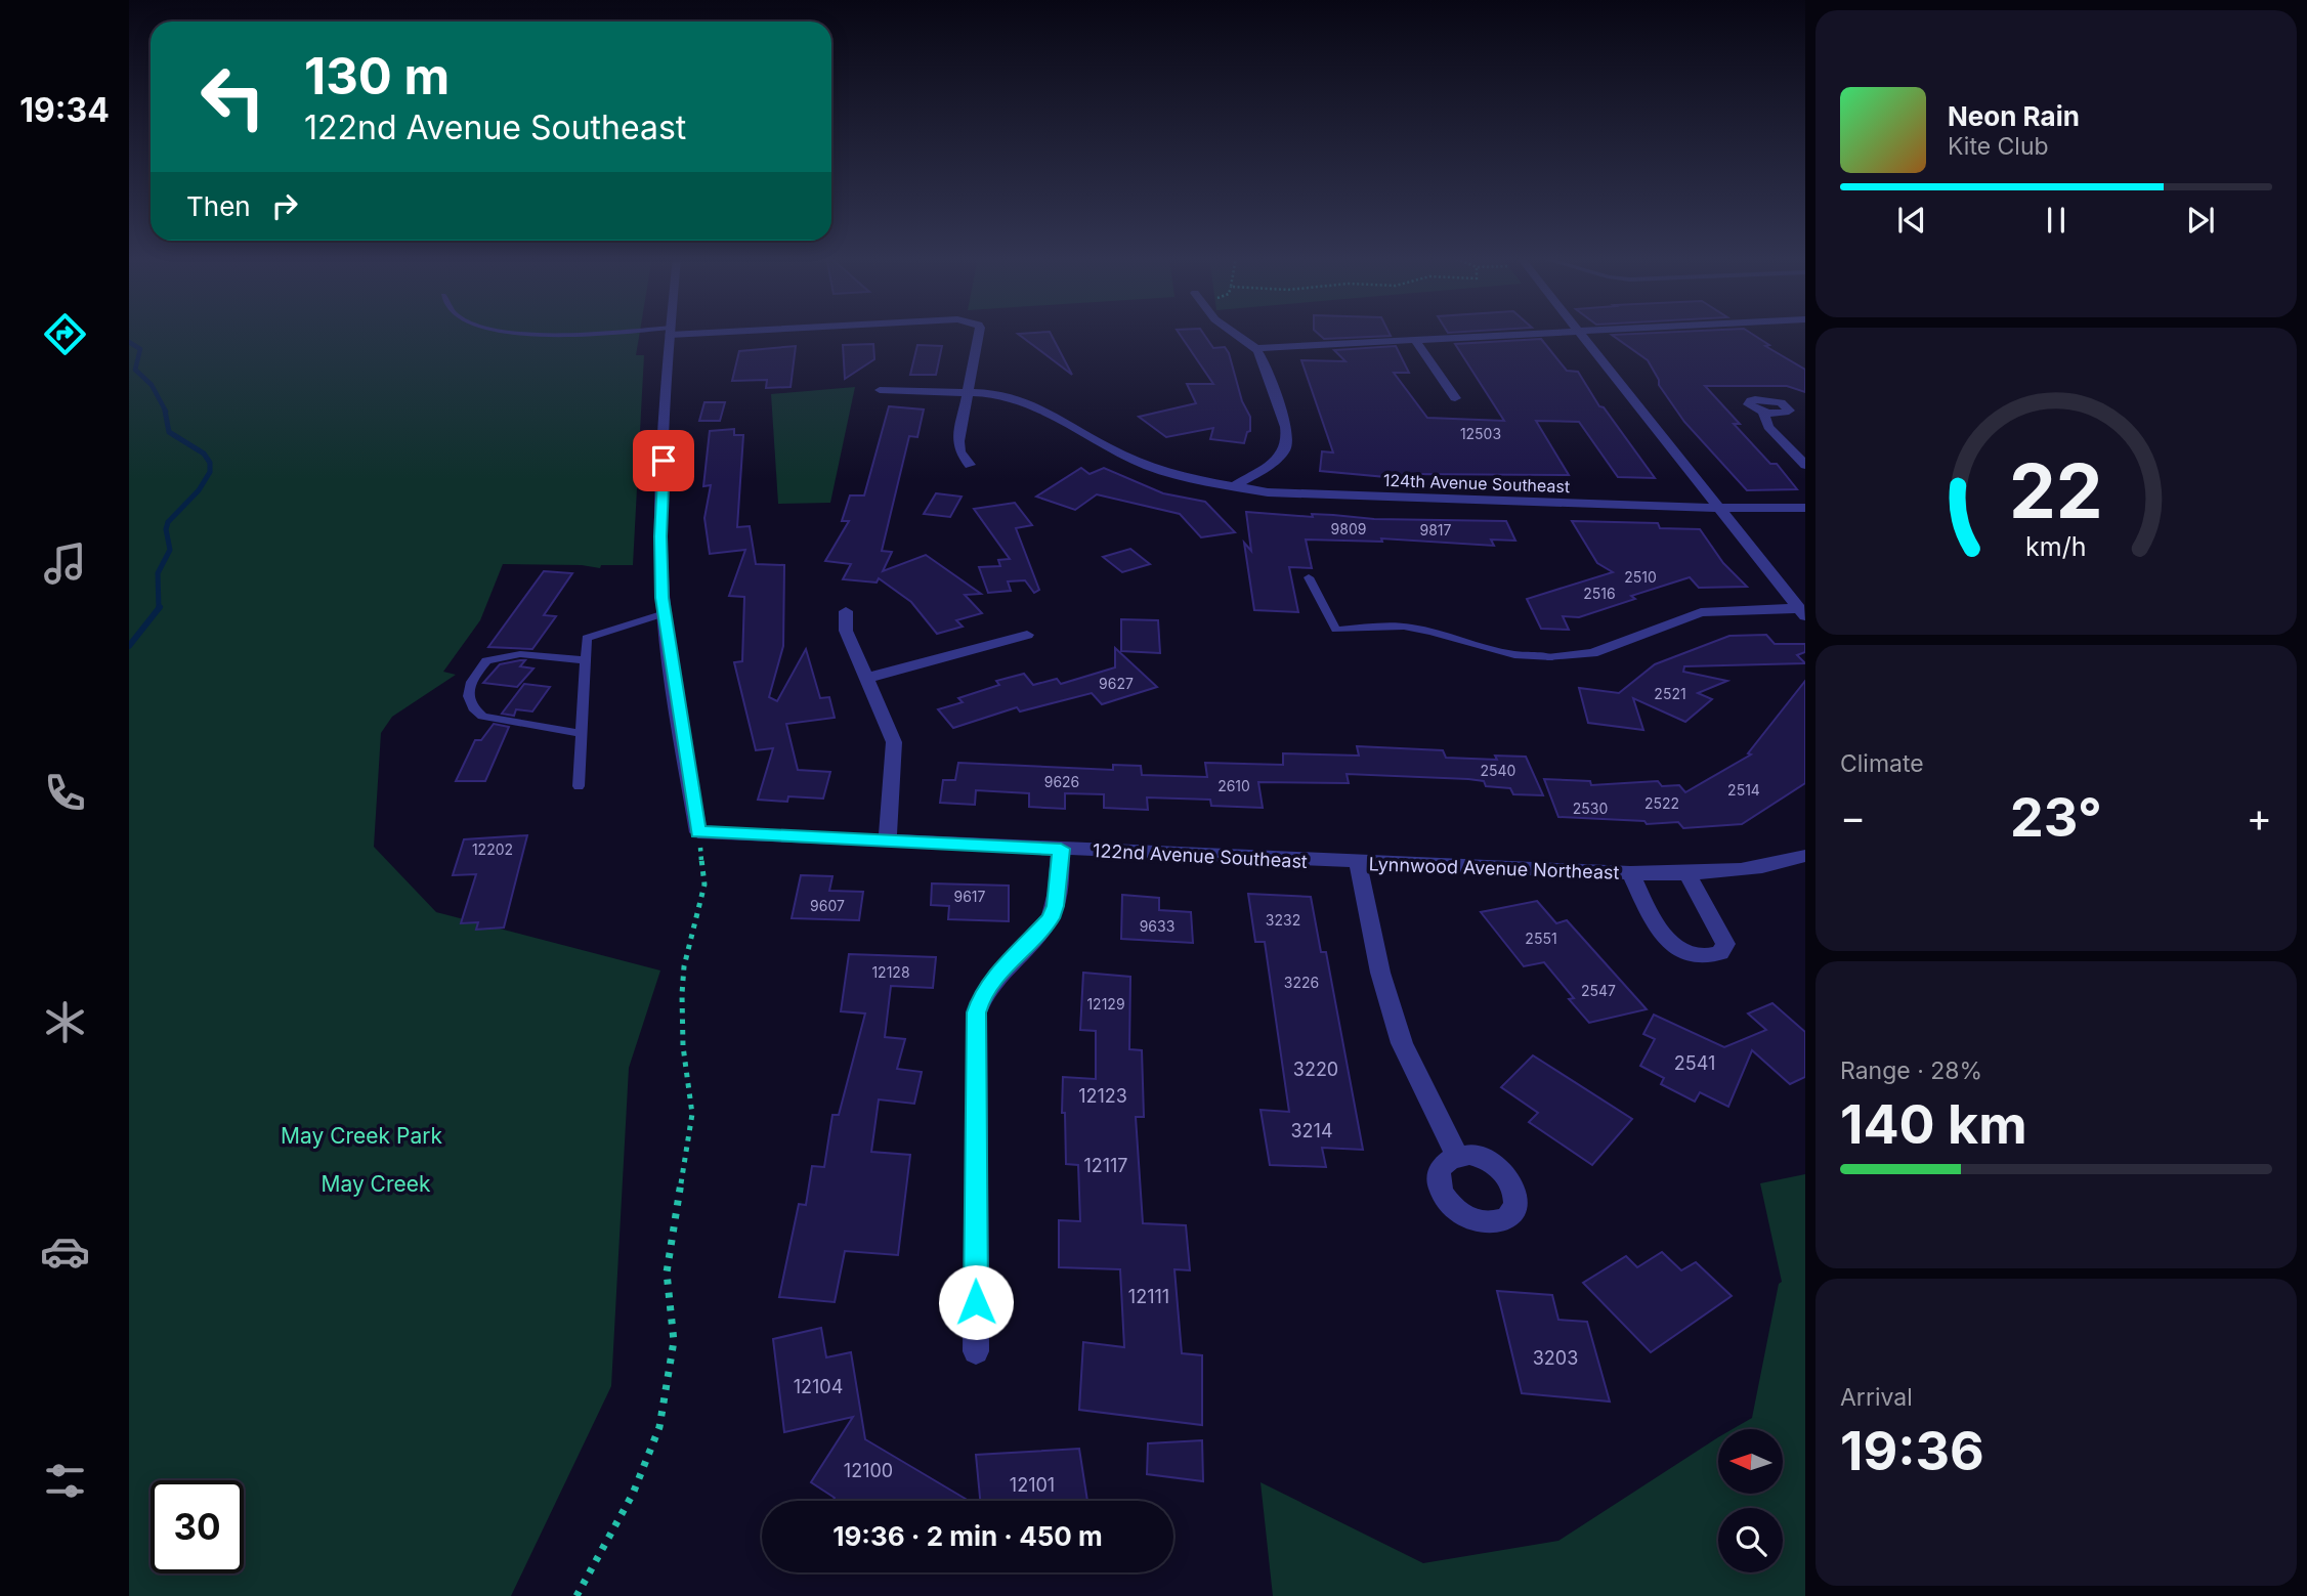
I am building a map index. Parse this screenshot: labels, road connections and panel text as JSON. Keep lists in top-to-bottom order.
{
  "streets": {
    "street": ["124th Avenue Southeast", "122nd Avenue Southeast", "Lynnwood Avenue Northeast"]
  },
  "crossings": [
    ["122nd Avenue Southeast", "Lynnwood Avenue Northeast"]
  ],
  "parks": ["May Creek Park", "May Creek"],
  "house_numbers": [
    "12503",
    "9809",
    "9817",
    "2510",
    "2516",
    "9627",
    "2521",
    "2540",
    "9626",
    "2610",
    "2514",
    "2522",
    "2530",
    "12202",
    "9617",
    "9607",
    "3232",
    "9633",
    "2551",
    "12128",
    "3226",
    "2547",
    "12129",
    "2541",
    "3220",
    "12123",
    "3214",
    "12117",
    "12111",
    "3203",
    "12104",
    "12100",
    "12101"
  ],
  "north": "left",
  "page": {
    "tabs": "19:34",
    "turn": ["130 m", "122nd Avenue Southeast"],
    "song": ["Neon Rain", "Kite Club"],
    "then": "Then",
    "tile": [
      "Climate",
      ["Range · 28%", "140 km"],
      ["Arrival", "19:36"]
    ],
    "heat": ["−", "23°", "+"],
    "limit": "30",
    "trip": "19:36 · 2 min · 450 m",
    "gauge": ["22", "km/h"]
  }
}
